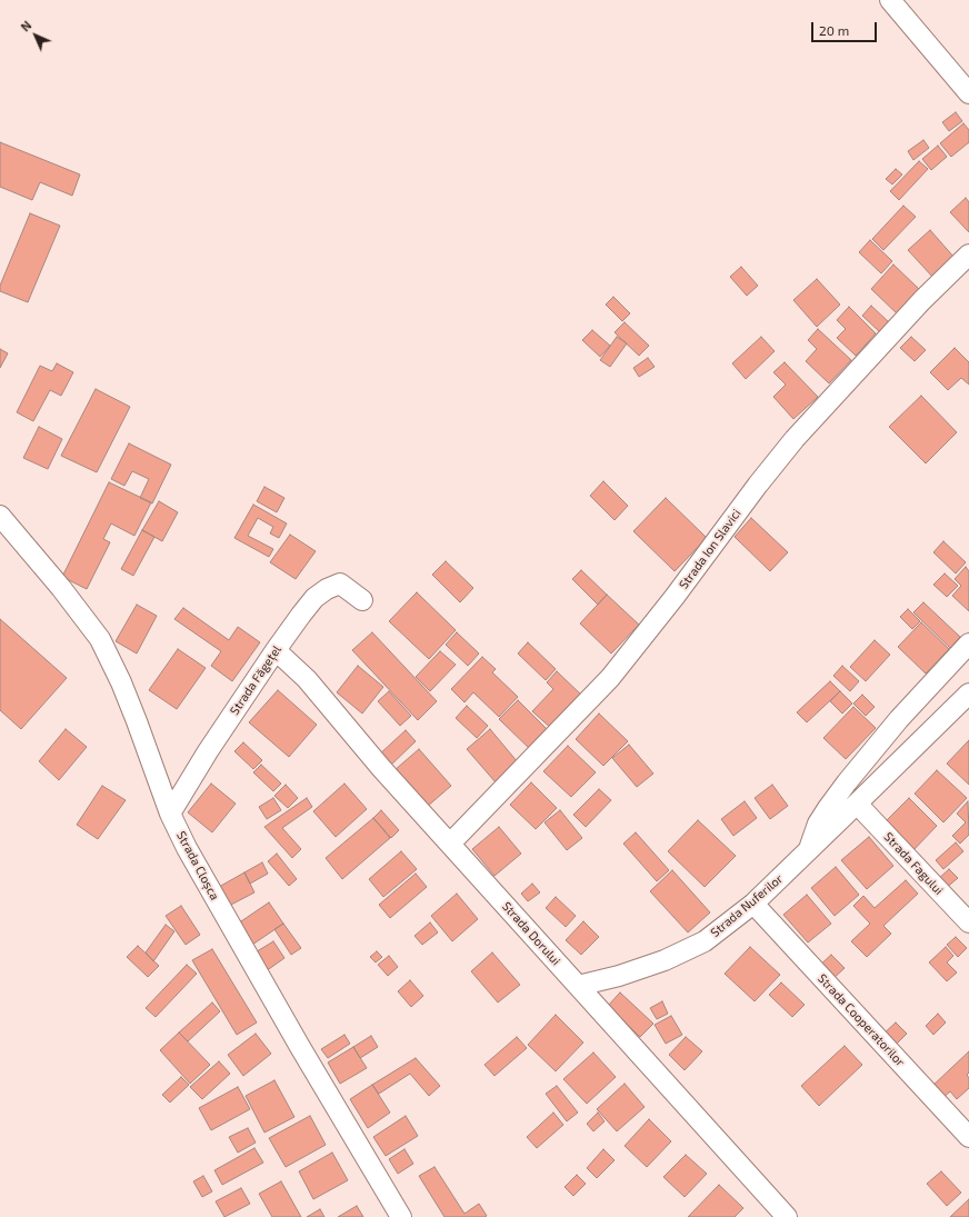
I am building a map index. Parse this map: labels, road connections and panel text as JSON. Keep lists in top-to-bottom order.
{
  "streets": {
    "street": [
      "Strada Ion Slavici",
      "Strada Făgețel",
      "Strada Fagului",
      "Strada Cloșca",
      "Strada Nuferilor",
      "Strada Dorului",
      "Strada Cooperatorilor"
    ]
  },
  "crossings": [
    ["Strada Ion Slavici", "Strada Dorului"],
    ["Strada Făgețel", "Strada Cloșca"],
    ["Strada Făgețel", "Strada Dorului"],
    ["Strada Fagului", "Strada Nuferilor"],
    ["Strada Nuferilor", "Strada Dorului"],
    ["Strada Nuferilor", "Strada Cooperatorilor"]
  ],
  "scale_bar": "20 m",
  "north": "top left"
}
